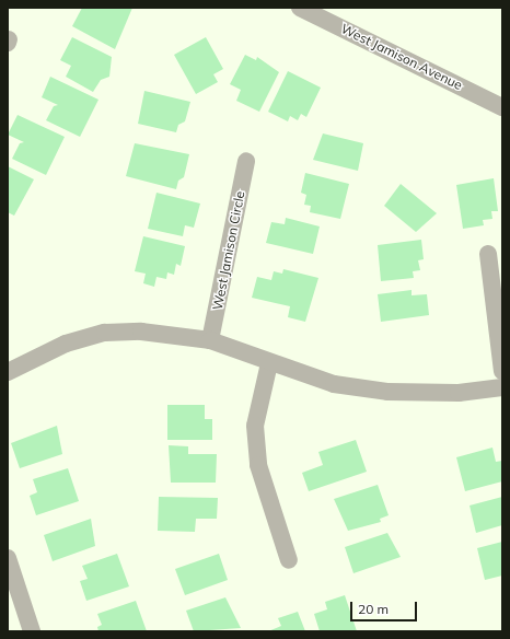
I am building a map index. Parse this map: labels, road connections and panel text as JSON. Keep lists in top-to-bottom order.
{
  "streets": {
    "street": ["West Jamison Avenue", "West Jamison Circle"]
  },
  "scale_bar": "20 m"
}
